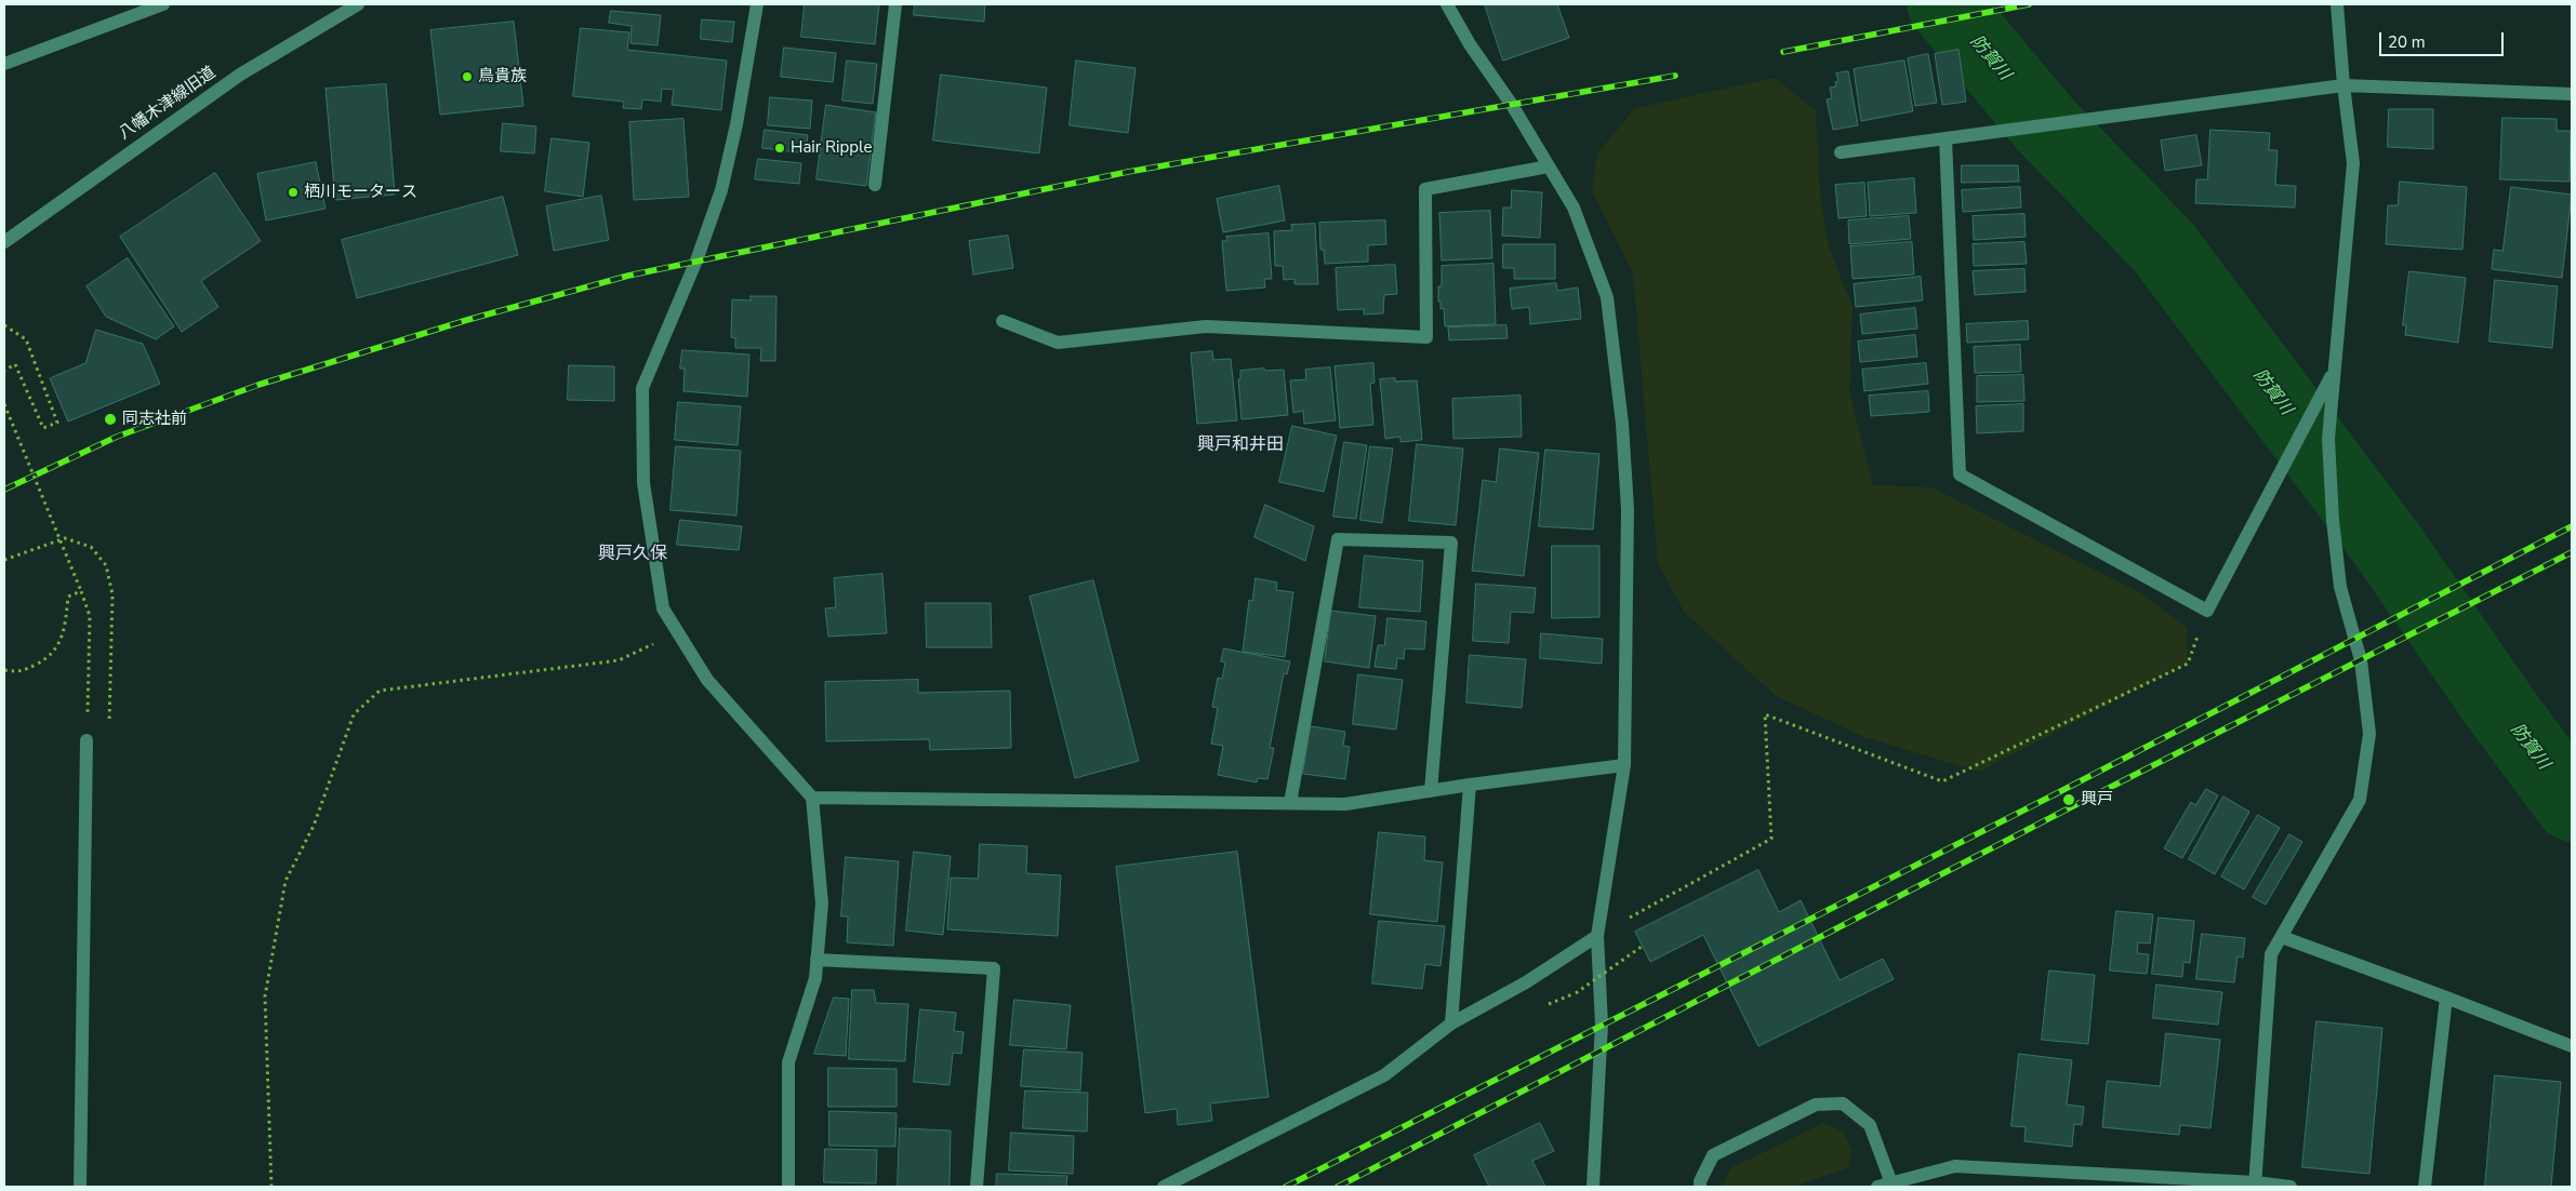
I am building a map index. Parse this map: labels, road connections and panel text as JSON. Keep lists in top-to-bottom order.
{
  "streets": {
    "street": ["八幡木津線旧道"]
  },
  "districts": ["興戸和井田", "興戸久保"],
  "water": ["防賀川"],
  "places": [
    "鳥貴族",
    "Hair Ripple",
    "栖川モータース",
    "同志社前",
    "興戸"
  ],
  "scale_bar": "20 m"
}
